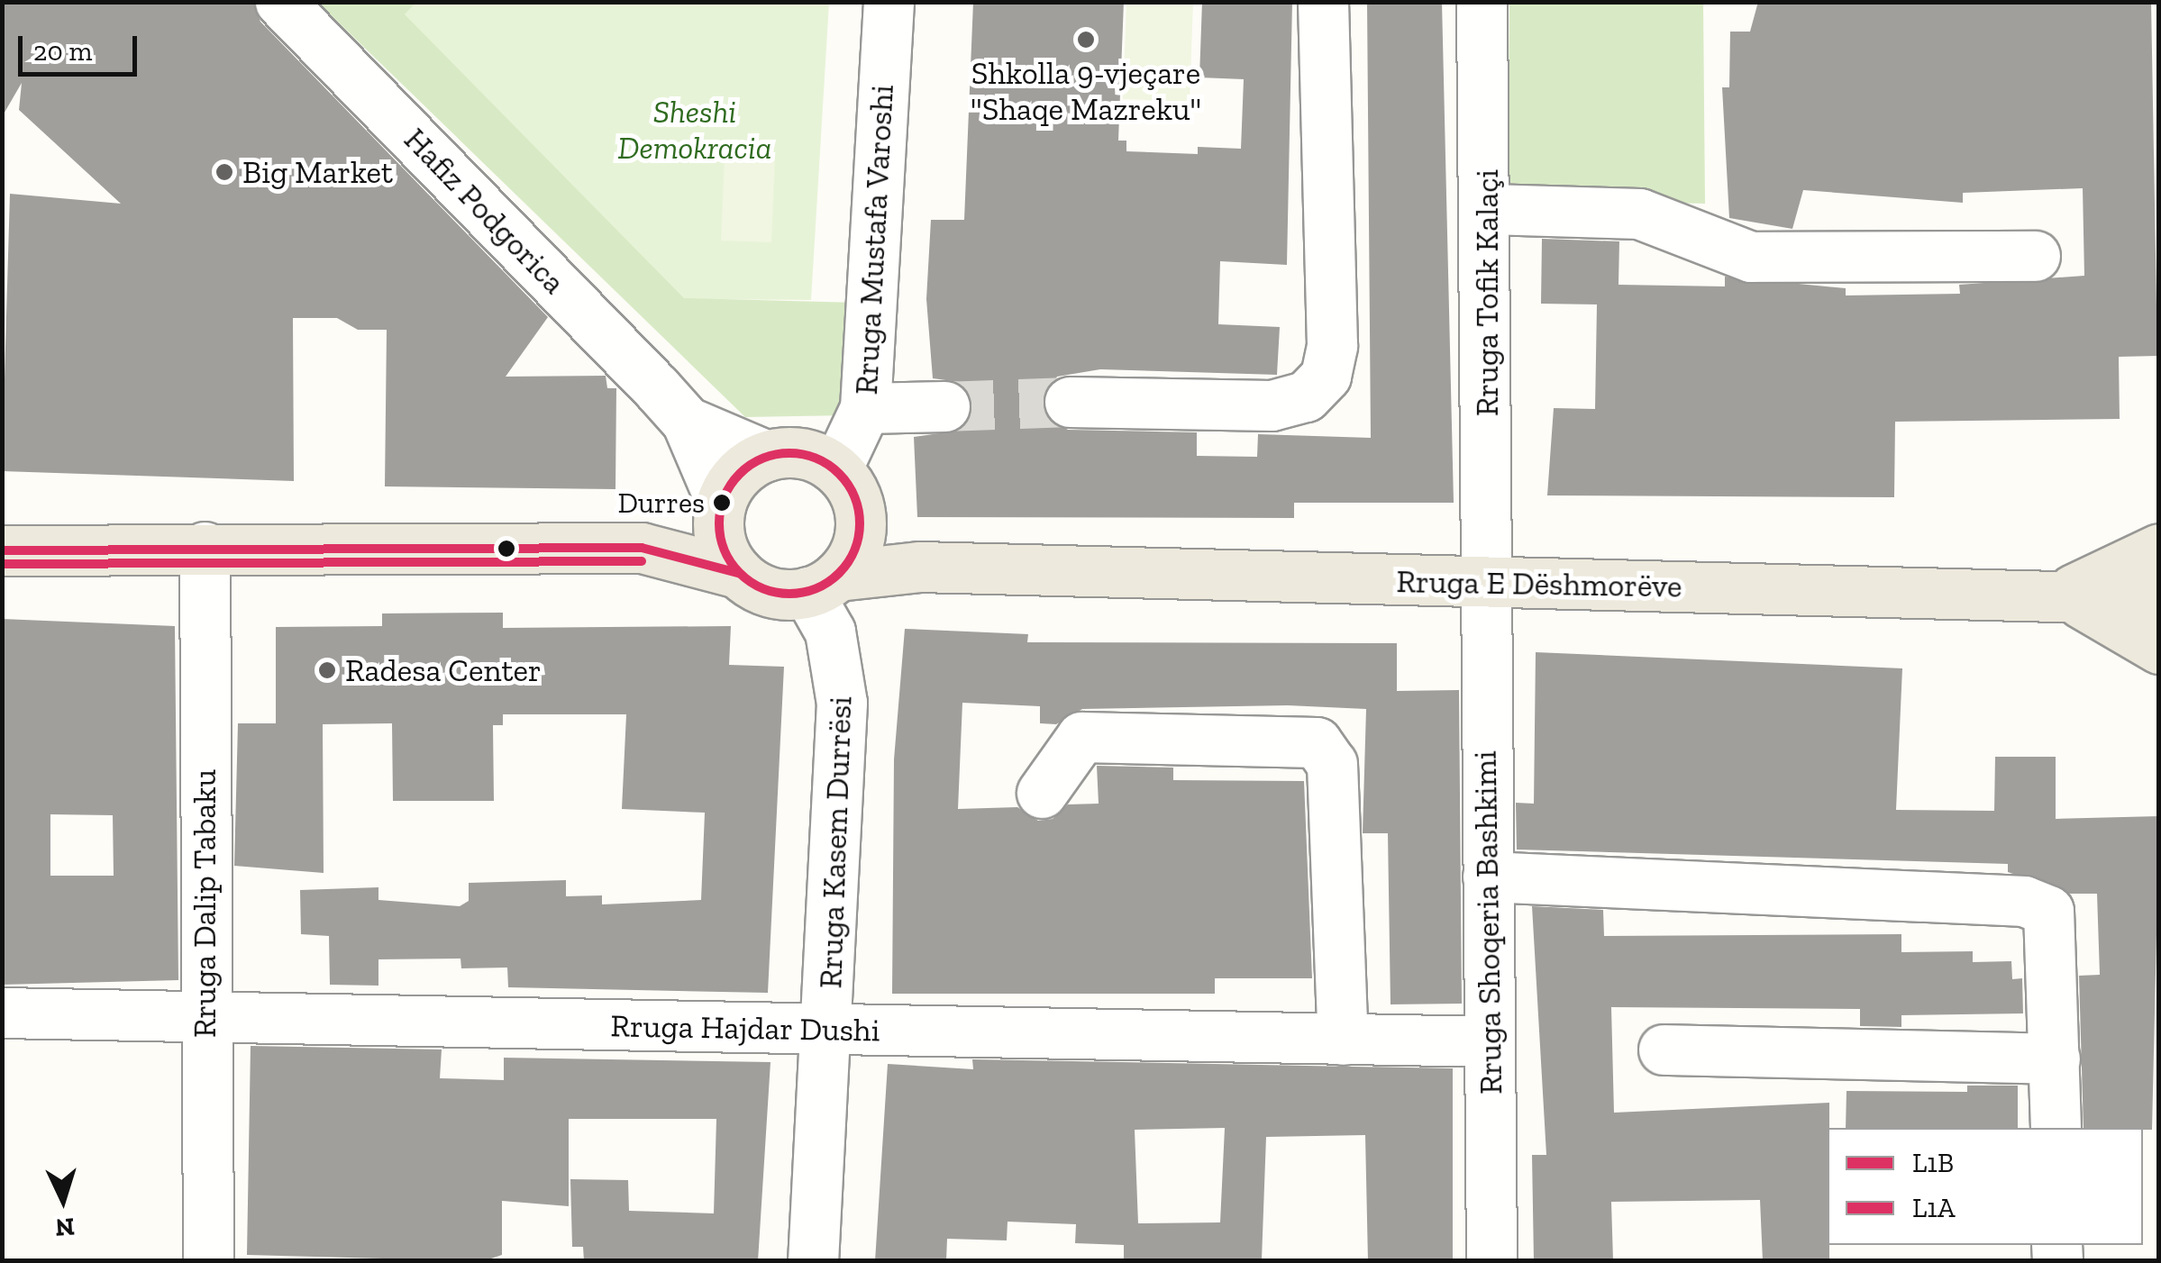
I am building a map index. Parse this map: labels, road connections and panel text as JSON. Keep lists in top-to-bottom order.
{
  "streets": {
    "main road": ["Rruga E Dëshmorëve"],
    "street": [
      "Hafiz Podgorica",
      "Rruga Mustafa Varoshi",
      "Rruga Tofik Kalaçi",
      "Rruga Kasem Durrësi",
      "Rruga Dalip Tabaku",
      "Rruga Shoqeria Bashkimi",
      "Rruga Hajdar Dushi"
    ]
  },
  "crossings": [
    ["Hafiz Podgorica", "Rruga Mustafa Varoshi"],
    ["Hafiz Podgorica", "Rruga E Dëshmorëve"],
    ["Hafiz Podgorica", "Rruga Kasem Durrësi"],
    ["Rruga Mustafa Varoshi", "Rruga E Dëshmorëve"],
    ["Rruga Mustafa Varoshi", "Rruga Kasem Durrësi"],
    ["Rruga Tofik Kalaçi", "Rruga E Dëshmorëve"],
    ["Rruga Tofik Kalaçi", "Rruga Shoqeria Bashkimi"],
    ["Rruga E Dëshmorëve", "Rruga Kasem Durrësi"],
    ["Rruga E Dëshmorëve", "Rruga Shoqeria Bashkimi"],
    ["Rruga Kasem Durrësi", "Rruga Hajdar Dushi"],
    ["Rruga Dalip Tabaku", "Rruga Hajdar Dushi"],
    ["Rruga Shoqeria Bashkimi", "Rruga Hajdar Dushi"]
  ],
  "parks": ["Sheshi Demokracia"],
  "places": [
    "Shkolla 9-vjeçare \"Shaqe Mazreku\"",
    "Big Market",
    "Durres",
    "Radesa Center"
  ],
  "lines": ["transit line L1B", "transit line L1A"],
  "legend": ["L1B", "L1A"],
  "scale_bar": "20 m",
  "north": "bottom"
}
